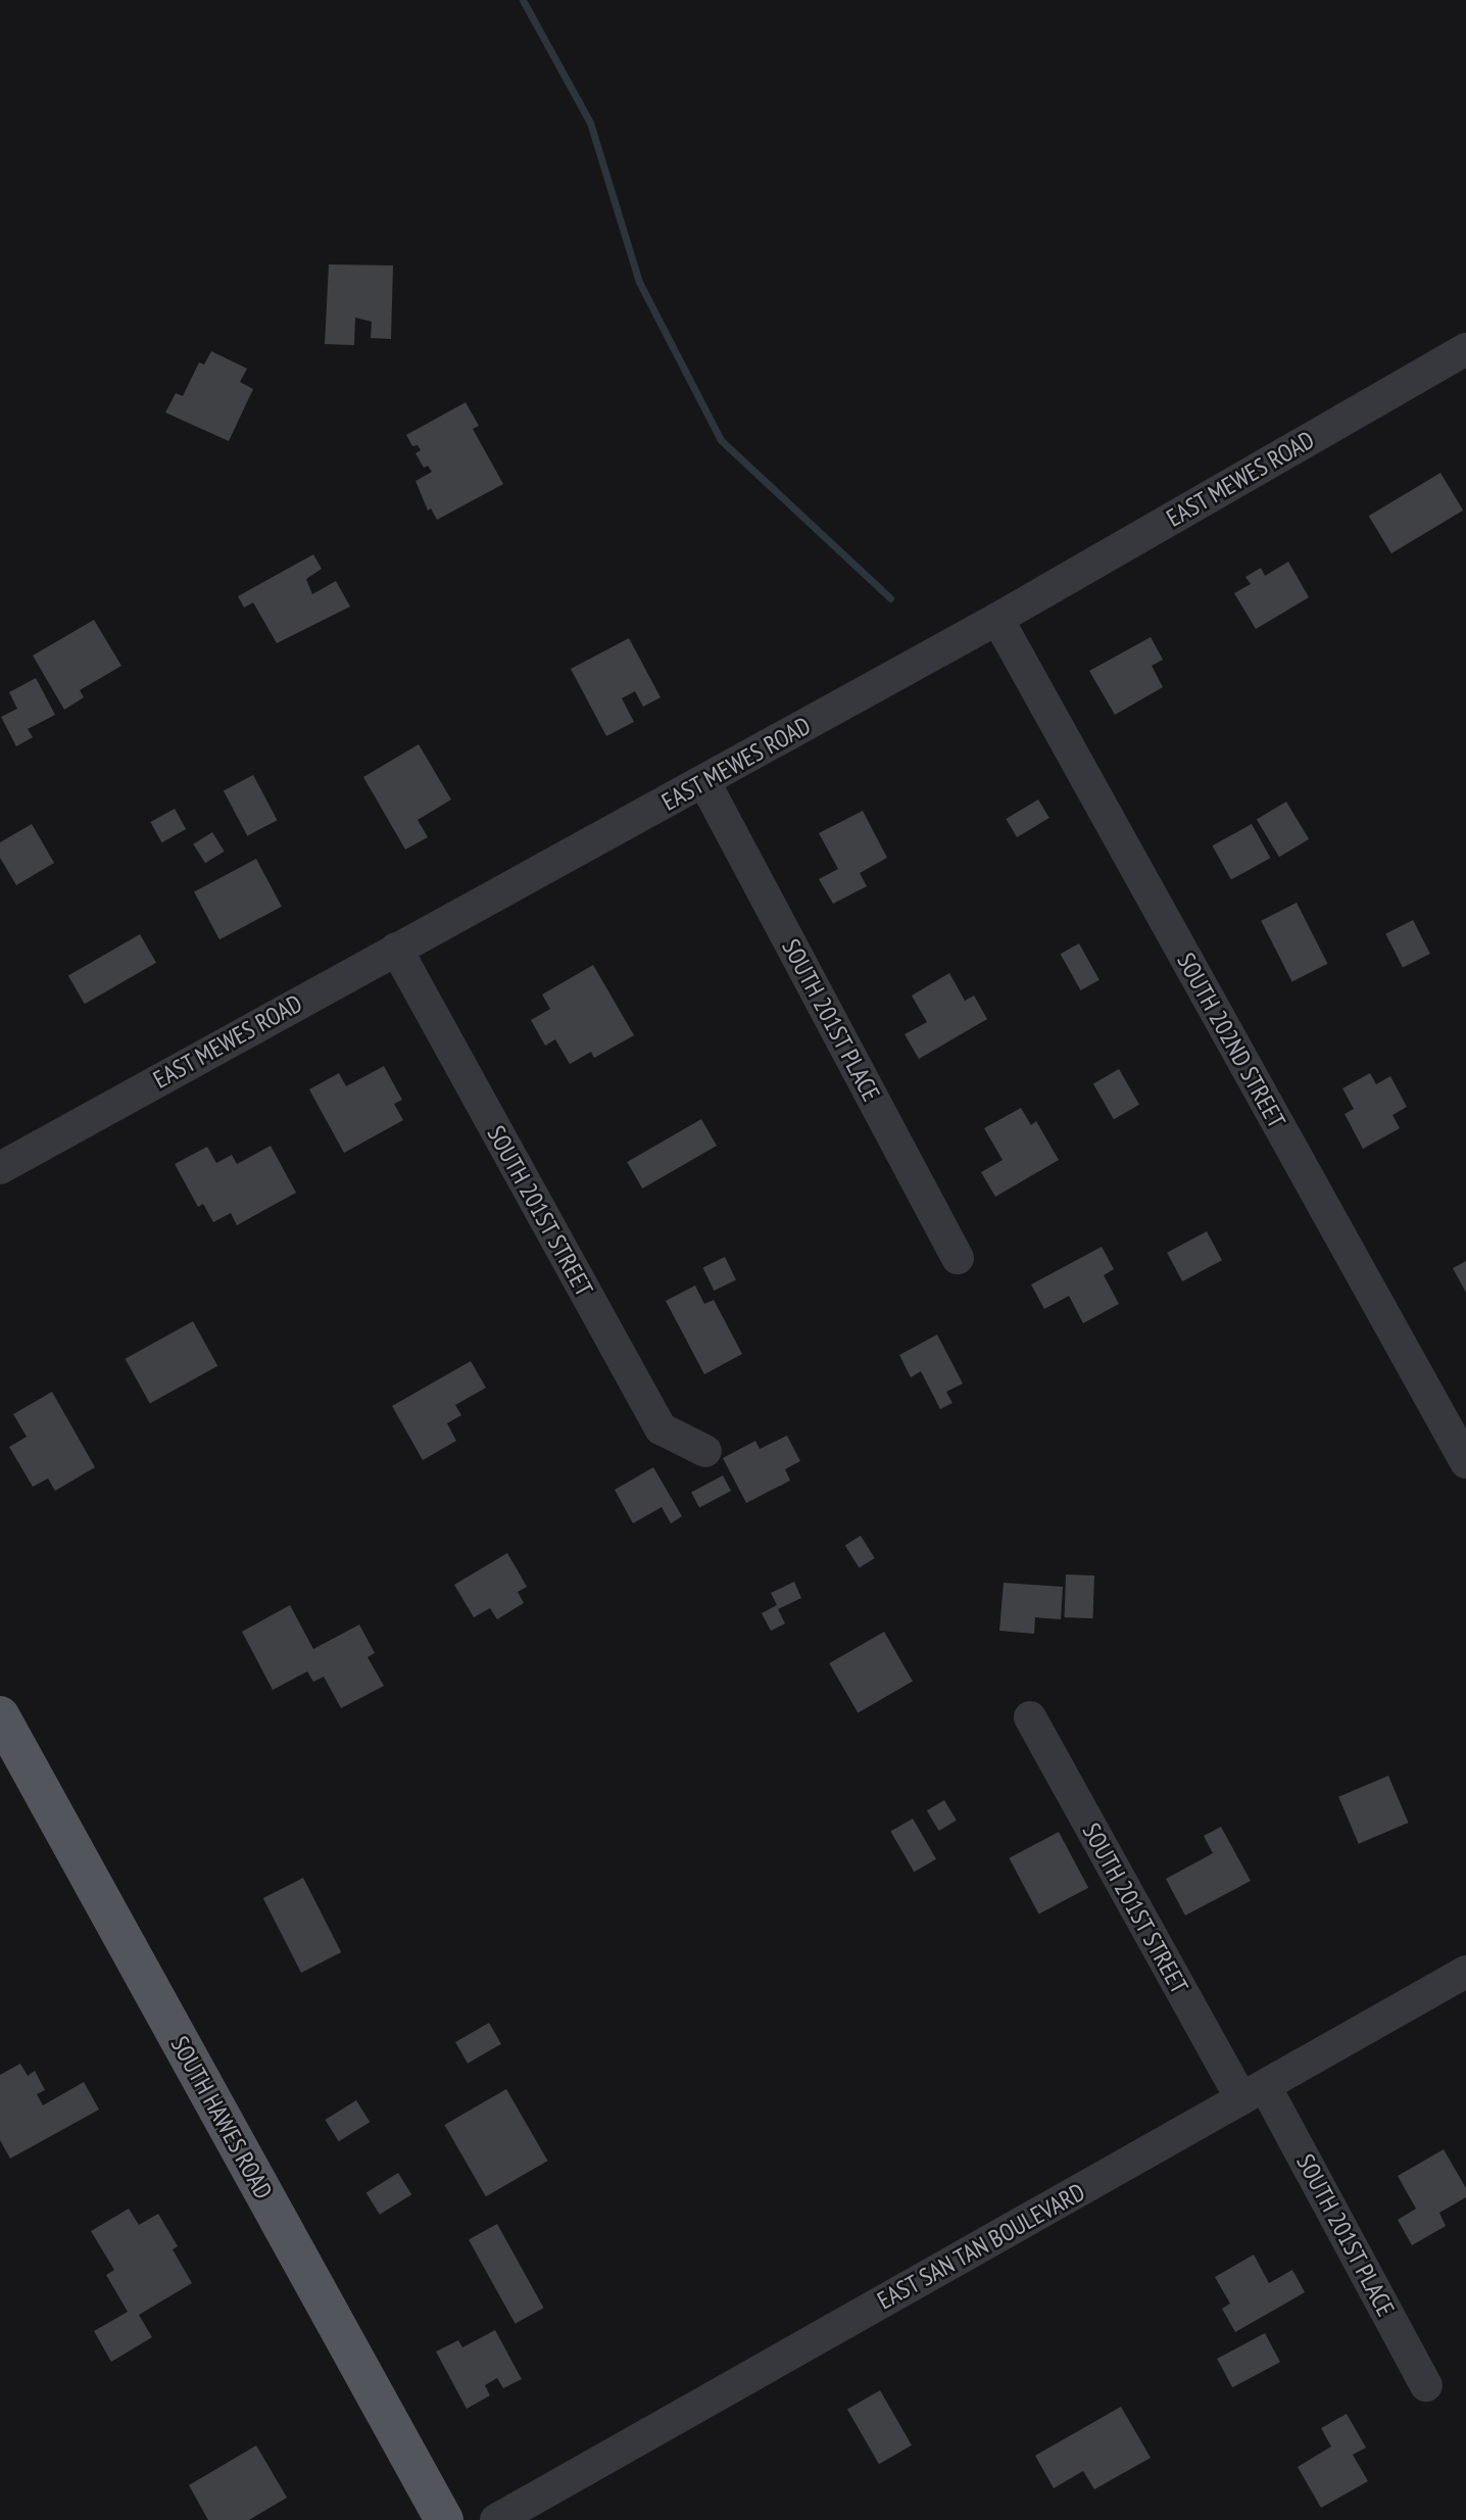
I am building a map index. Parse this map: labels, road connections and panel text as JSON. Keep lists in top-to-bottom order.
{
  "streets": {
    "main road": ["SOUTH HAWES ROAD"],
    "street": [
      "EAST MEWES ROAD",
      "SOUTH 201ST PLACE",
      "SOUTH 202ND STREET",
      "SOUTH 201ST STREET",
      "EAST SAN TAN BOULEVARD"
    ]
  },
  "crossings": [
    ["EAST MEWES ROAD", "SOUTH 201ST PLACE"],
    ["EAST MEWES ROAD", "SOUTH 202ND STREET"],
    ["EAST MEWES ROAD", "SOUTH 201ST STREET"],
    ["SOUTH 201ST PLACE", "SOUTH 201ST STREET"],
    ["SOUTH 201ST PLACE", "EAST SAN TAN BOULEVARD"],
    ["SOUTH 201ST STREET", "EAST SAN TAN BOULEVARD"]
  ]
}
